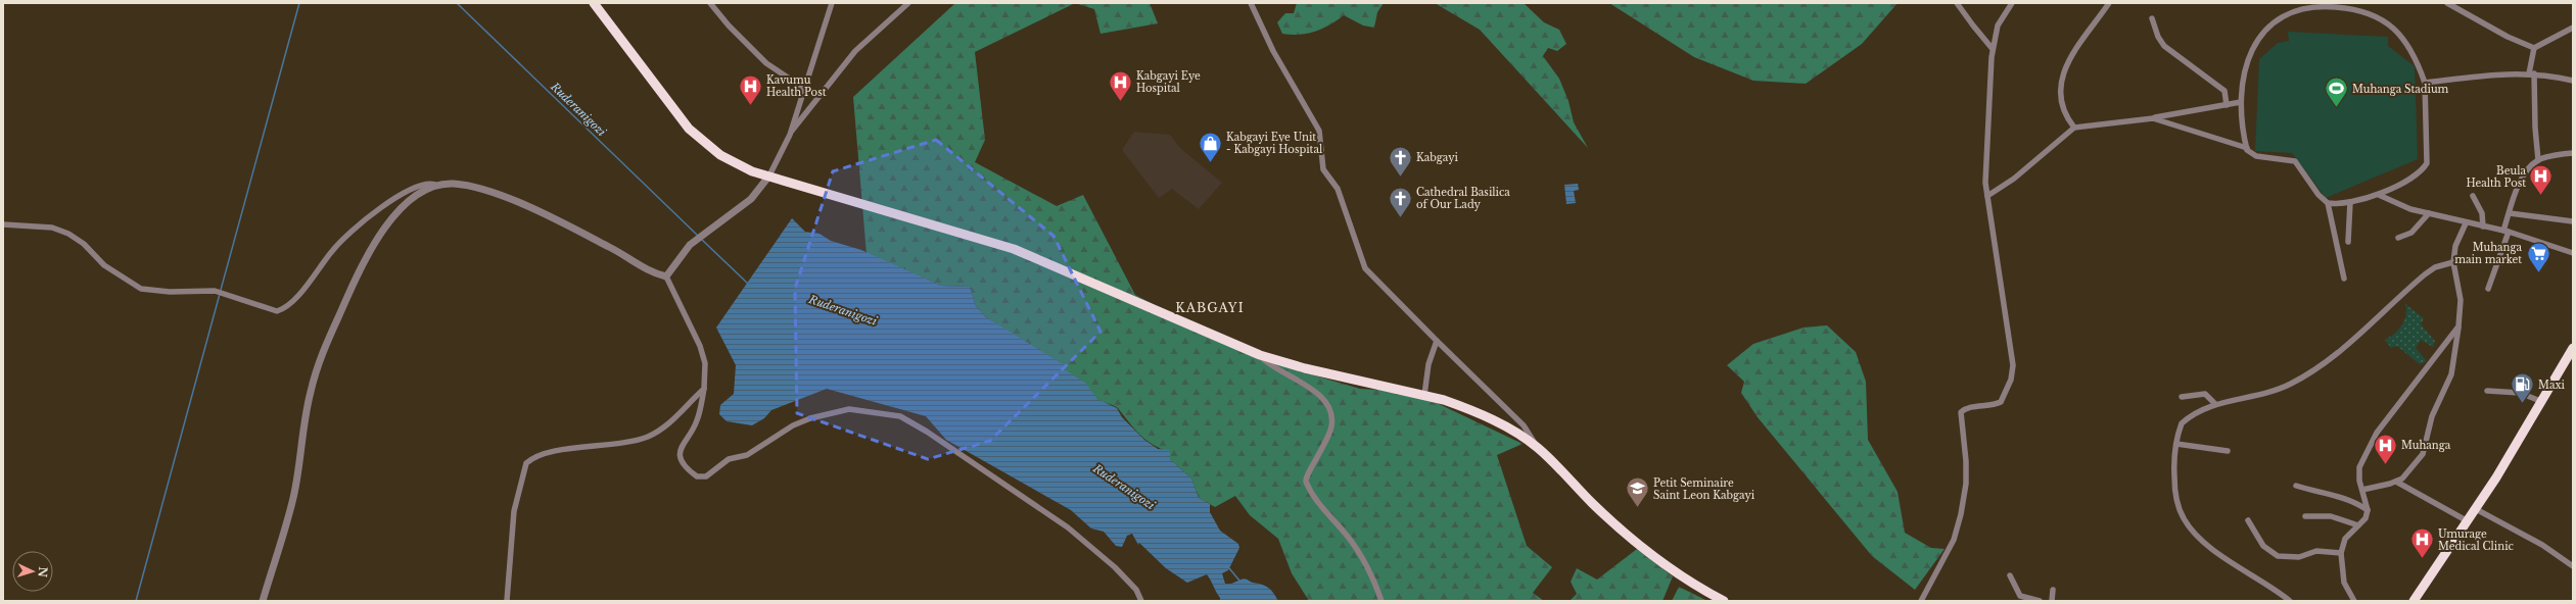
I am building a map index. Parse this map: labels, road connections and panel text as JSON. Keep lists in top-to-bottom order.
{
  "districts": ["KABGAYI"],
  "water": ["Ruderanigozi"],
  "places": {
    "hospital": [
      "Kabgayi Eye Hospital",
      "Kavumu Health Post",
      "Beula Health Post",
      "Muhanga",
      "Umurage Medical Clinic"
    ],
    "sports": ["Muhanga Stadium"],
    "shop": ["Kabgayi Eye Unit - Kabgayi Hospital"],
    "church": ["Kabgayi", "Cathedral Basilica of Our Lady"],
    "supermarket": ["Muhanga main market"],
    "fuel station": ["Maxi"],
    "school or university": ["Petit Seminaire Saint Leon Kabgayi"]
  },
  "north": "right"
}
